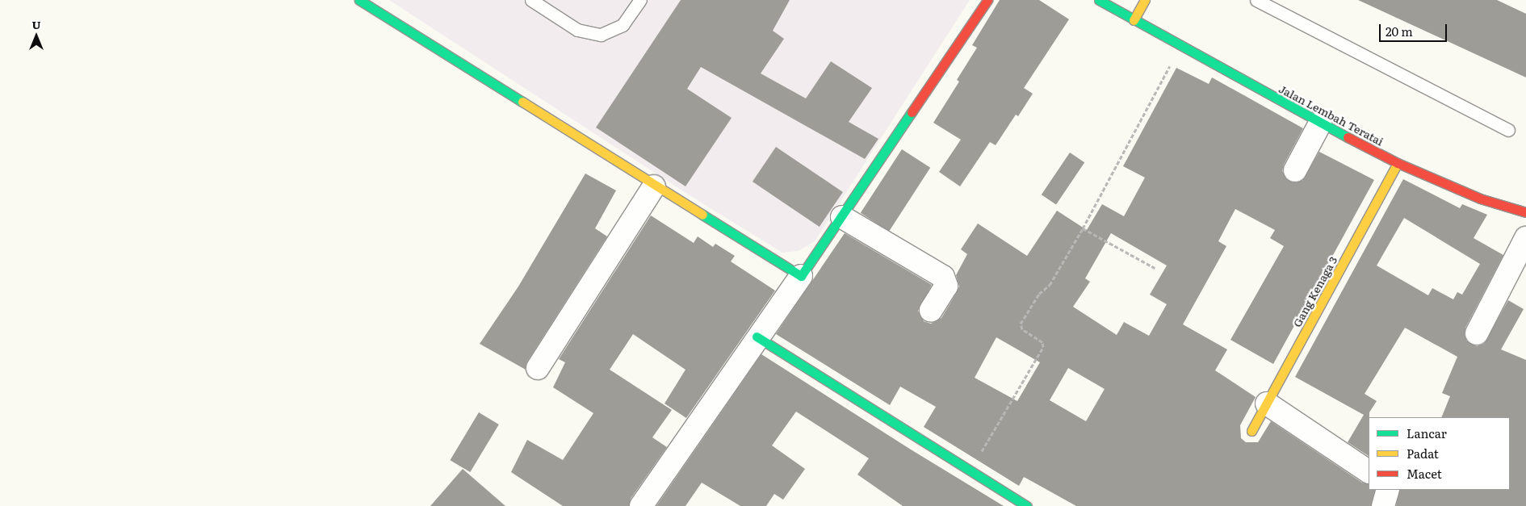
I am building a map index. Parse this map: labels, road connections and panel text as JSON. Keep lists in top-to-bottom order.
{
  "streets": {
    "street": ["Jalan Lembah Teratai", "Gang Kenaga 3"]
  },
  "crossings": [
    ["Jalan Lembah Teratai", "Gang Kenaga 3"]
  ],
  "legend": ["Lancar", "Padat", "Macet"],
  "scale_bar": "20 m",
  "north": "top"
}
